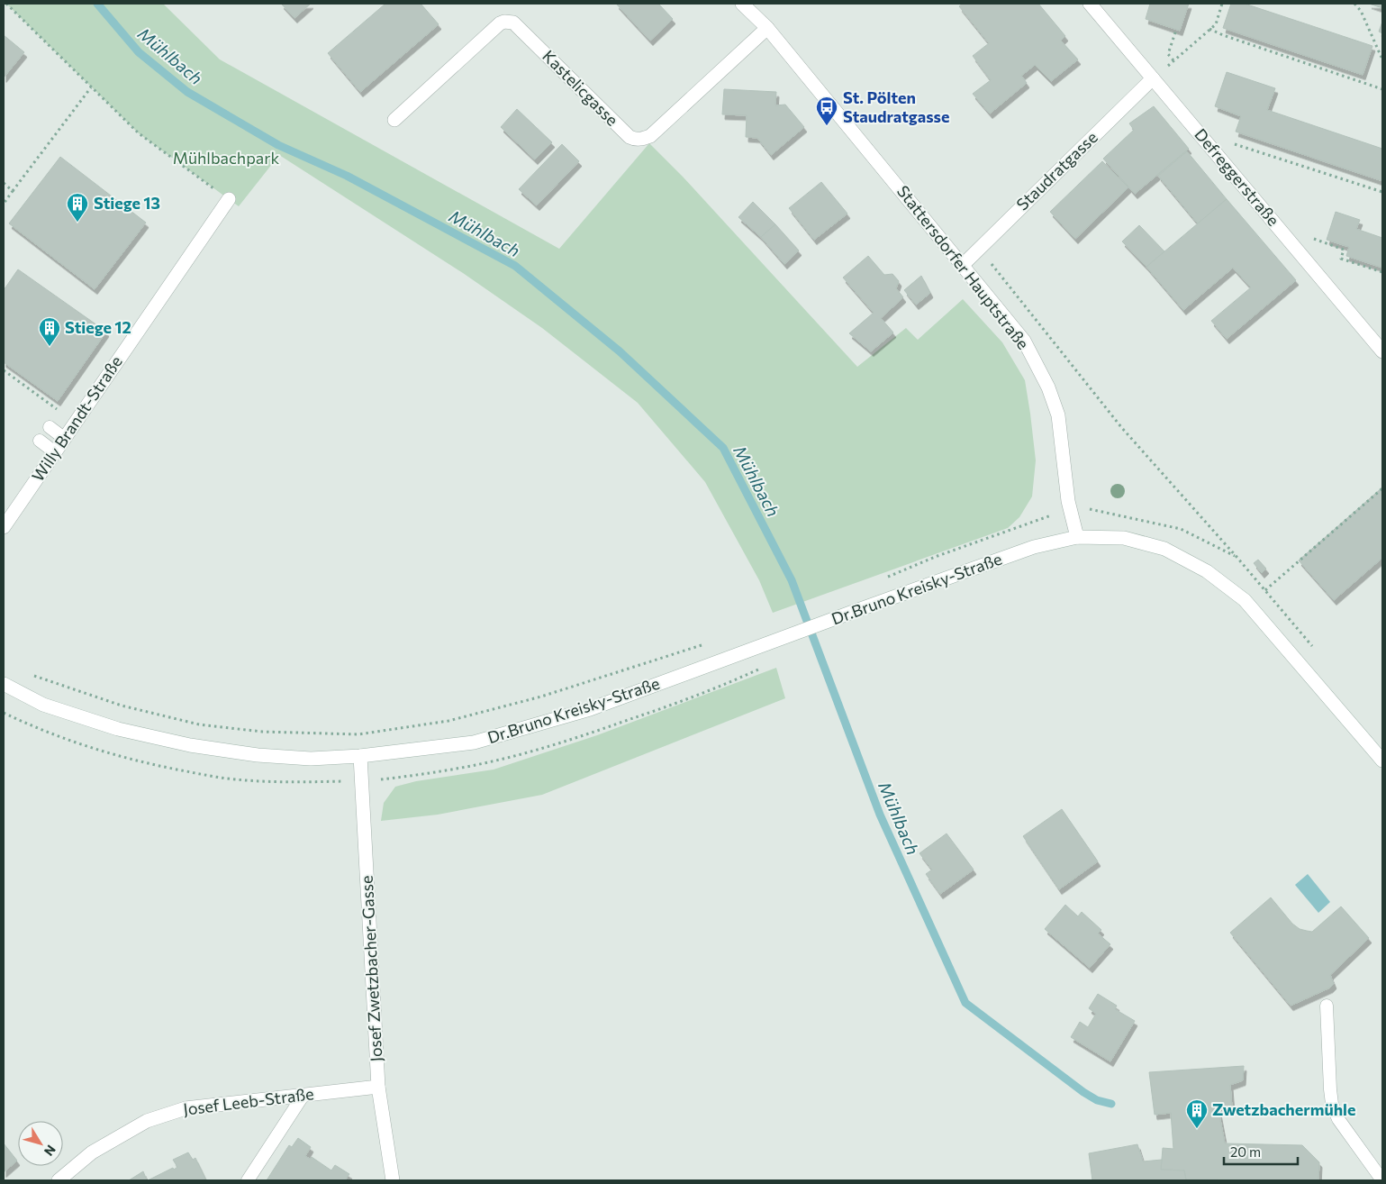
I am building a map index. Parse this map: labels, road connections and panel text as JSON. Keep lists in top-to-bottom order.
{
  "streets": {
    "street": [
      "Kastelicgasse",
      "Staudratgasse",
      "Defreggerstraße",
      "Stattersdorfer Hauptstraße",
      "Willy Brandt-Straße",
      "Dr.Bruno Kreisky-Straße",
      "Josef Zwetzbacher-Gasse",
      "Josef Leeb-Straße"
    ]
  },
  "crossings": [
    ["Kastelicgasse", "Stattersdorfer Hauptstraße"],
    ["Staudratgasse", "Defreggerstraße"],
    ["Staudratgasse", "Stattersdorfer Hauptstraße"],
    ["Stattersdorfer Hauptstraße", "Dr.Bruno Kreisky-Straße"],
    ["Dr.Bruno Kreisky-Straße", "Josef Zwetzbacher-Gasse"],
    ["Josef Zwetzbacher-Gasse", "Josef Leeb-Straße"]
  ],
  "water": ["Mühlbach"],
  "parks": ["Mühlbachpark"],
  "places": {
    "bus stop": ["St. Pölten Staudratgasse"],
    "building": ["Stiege 13", "Stiege 12", "Zwetzbachermühle"]
  },
  "scale_bar": "20 m",
  "north": "bottom right"
}
